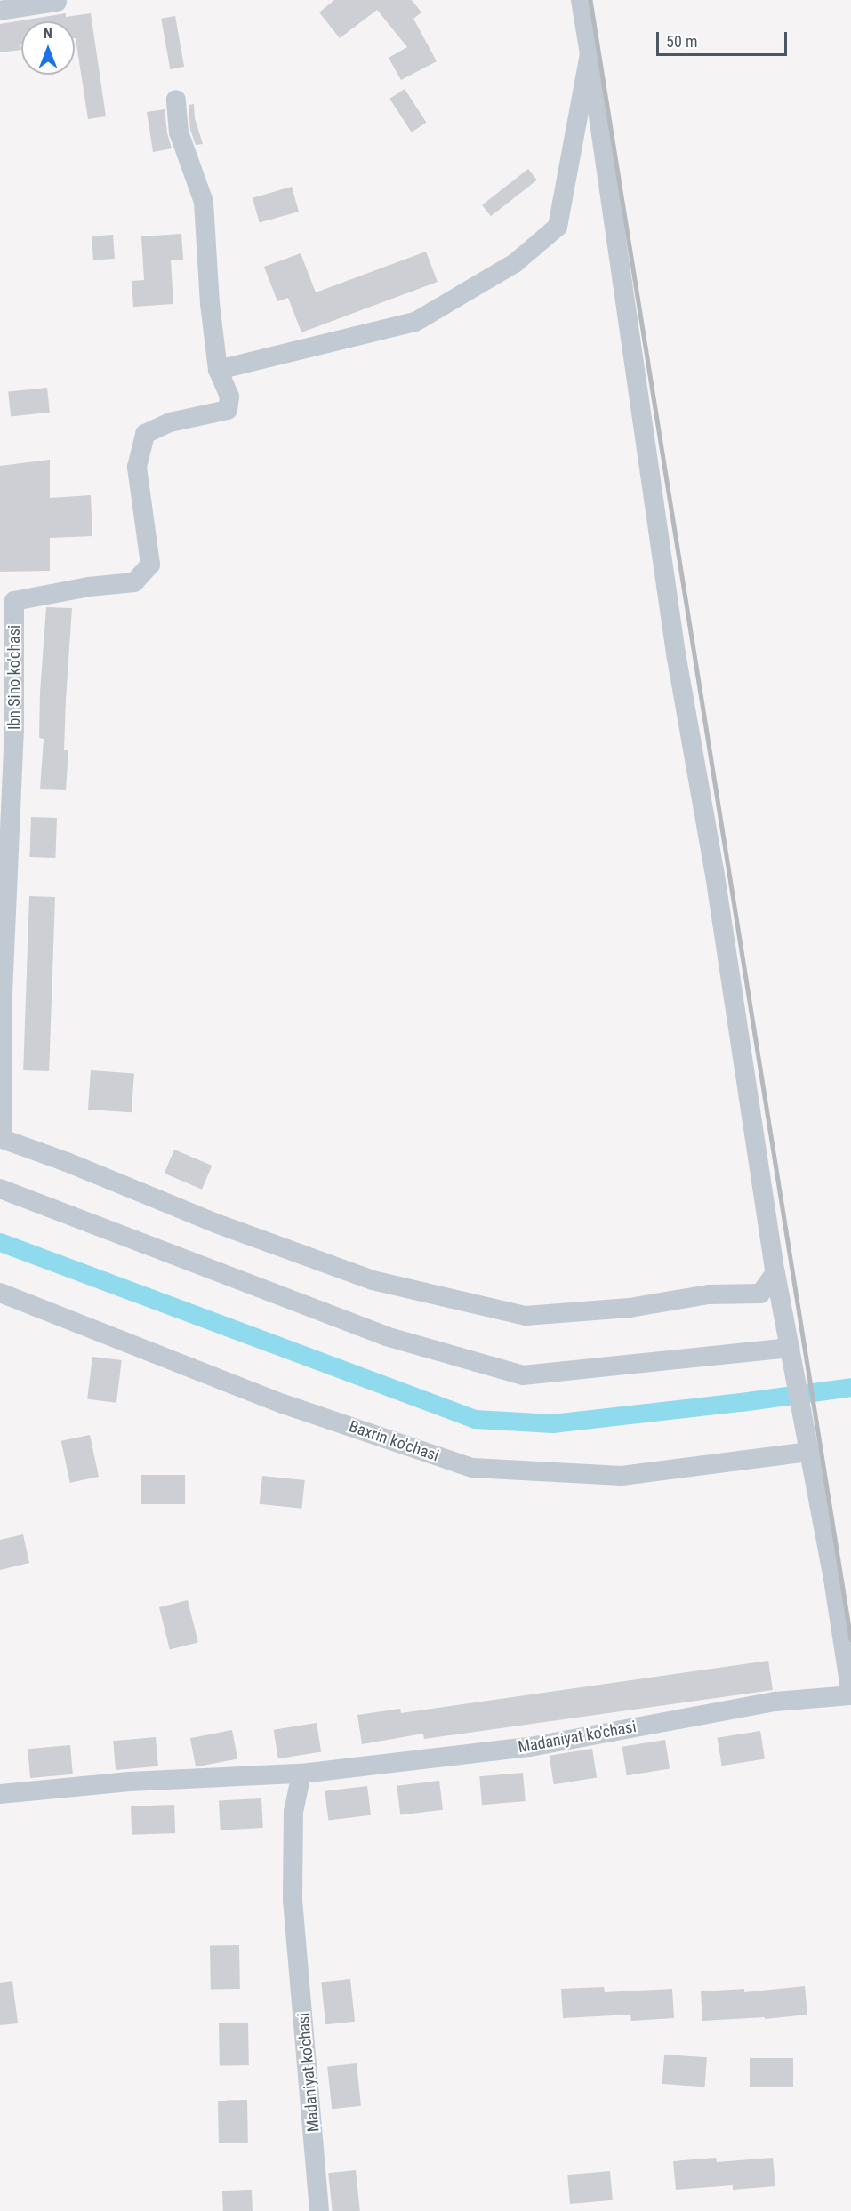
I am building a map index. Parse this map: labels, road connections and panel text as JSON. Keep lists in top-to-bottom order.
{
  "streets": {
    "street": ["Ibn Sino ko'chasi", "Baxrin ko'chasi", "Madaniyat ko'chasi"]
  },
  "scale_bar": "50 m",
  "north": "top"
}
